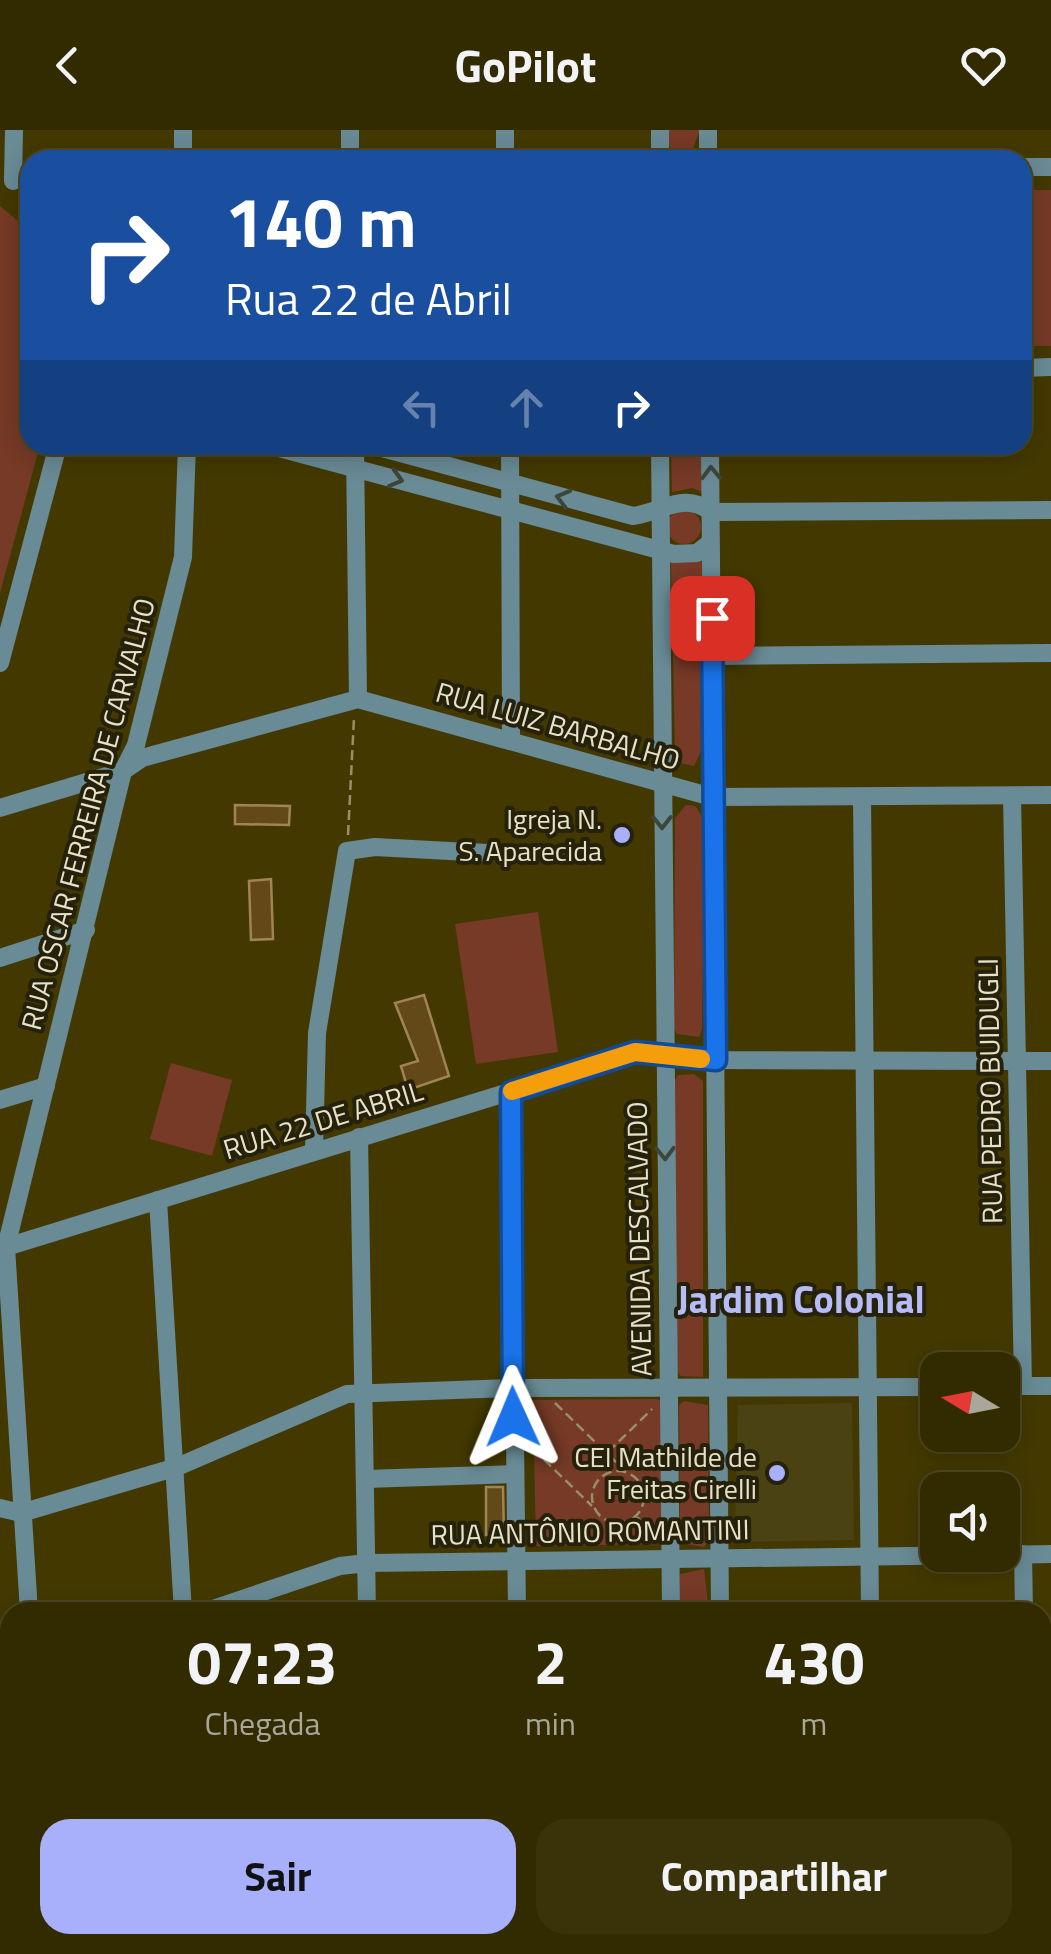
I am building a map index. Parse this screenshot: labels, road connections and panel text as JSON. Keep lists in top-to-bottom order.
{
  "streets": {
    "street": [
      "RUA LUIZ BARBALHO",
      "RUA OSCAR FERREIRA DE CARVALHO",
      "RUA PEDRO BUIDUGLI",
      "RUA 22 DE ABRIL",
      "AVENIDA DESCALVADO",
      "RUA ANTÔNIO ROMANTINI"
    ]
  },
  "crossings": [
    ["RUA LUIZ BARBALHO", "RUA PEDRO BUIDUGLI"],
    ["RUA LUIZ BARBALHO", "AVENIDA DESCALVADO"],
    ["RUA OSCAR FERREIRA DE CARVALHO", "RUA 22 DE ABRIL"],
    ["RUA PEDRO BUIDUGLI", "RUA 22 DE ABRIL"],
    ["RUA 22 DE ABRIL", "AVENIDA DESCALVADO"],
    ["AVENIDA DESCALVADO", "RUA ANTÔNIO ROMANTINI"]
  ],
  "districts": ["Jardim Colonial"],
  "places": ["Igreja N. S. Aparecida", "CEI Mathilde de Freitas Cirelli"],
  "north": "left",
  "page": {
    "header": "GoPilot",
    "turn": ["140 m", "Rua 22 de Abril"],
    "eta": [
      "07:23",
      "Chegada",
      "2",
      "min",
      "430",
      "m"
    ],
    "buttons": ["Sair", "Compartilhar"]
  }
}
